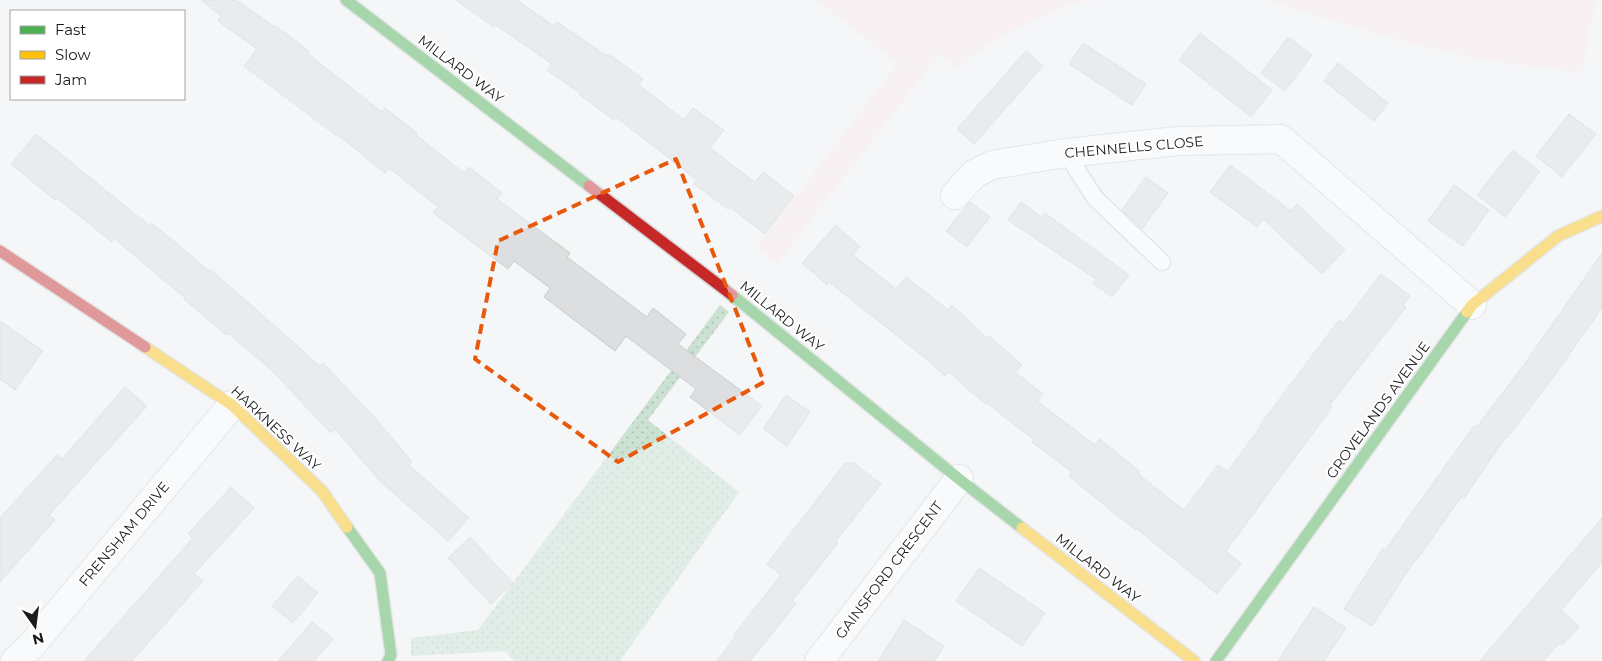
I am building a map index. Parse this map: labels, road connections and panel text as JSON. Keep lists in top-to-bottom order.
{
  "streets": {
    "street": [
      "MILLARD WAY",
      "CHENNELLS CLOSE",
      "GROVELANDS AVENUE",
      "HARKNESS WAY",
      "FRENSHAM DRIVE",
      "GAINSFORD CRESCENT"
    ]
  },
  "crossings": [
    ["MILLARD WAY", "GAINSFORD CRESCENT"],
    ["CHENNELLS CLOSE", "GROVELANDS AVENUE"],
    ["HARKNESS WAY", "FRENSHAM DRIVE"]
  ],
  "legend": ["Fast", "Slow", "Jam"],
  "north": "bottom"
}
